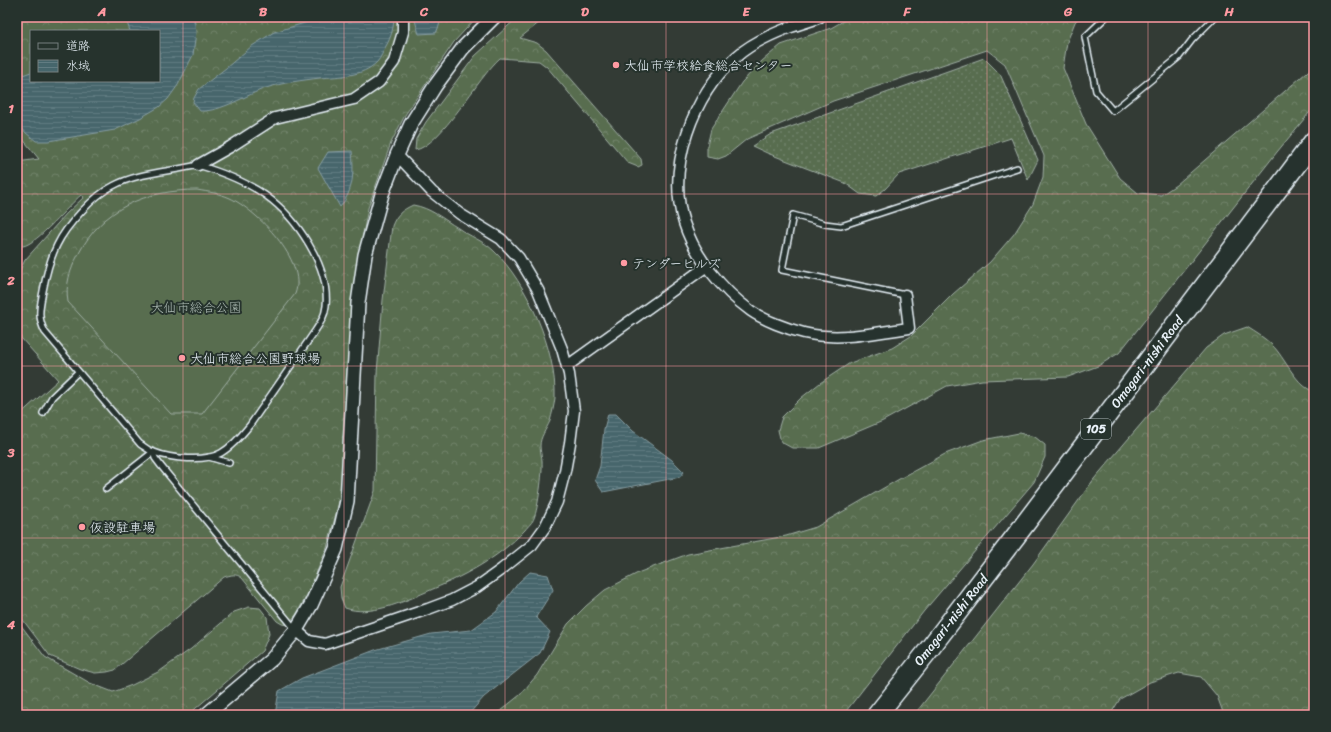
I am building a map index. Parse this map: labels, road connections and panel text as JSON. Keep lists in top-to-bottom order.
{
  "streets": {
    "highway": ["Omagari-nishi Road", "105"]
  },
  "parks": ["大仙市総合公園"],
  "places": [
    "大仙市学校給食総合センター",
    "テンダーヒルズ",
    "大仙市総合公園野球場",
    "仮設駐車場"
  ],
  "legend": ["道路", "水域"],
  "grid": {
    "columns": [
      "A",
      "B",
      "C",
      "D",
      "E",
      "F",
      "G",
      "H"
    ],
    "rows": [
      "1",
      "2",
      "3",
      "4"
    ]
  }
}
